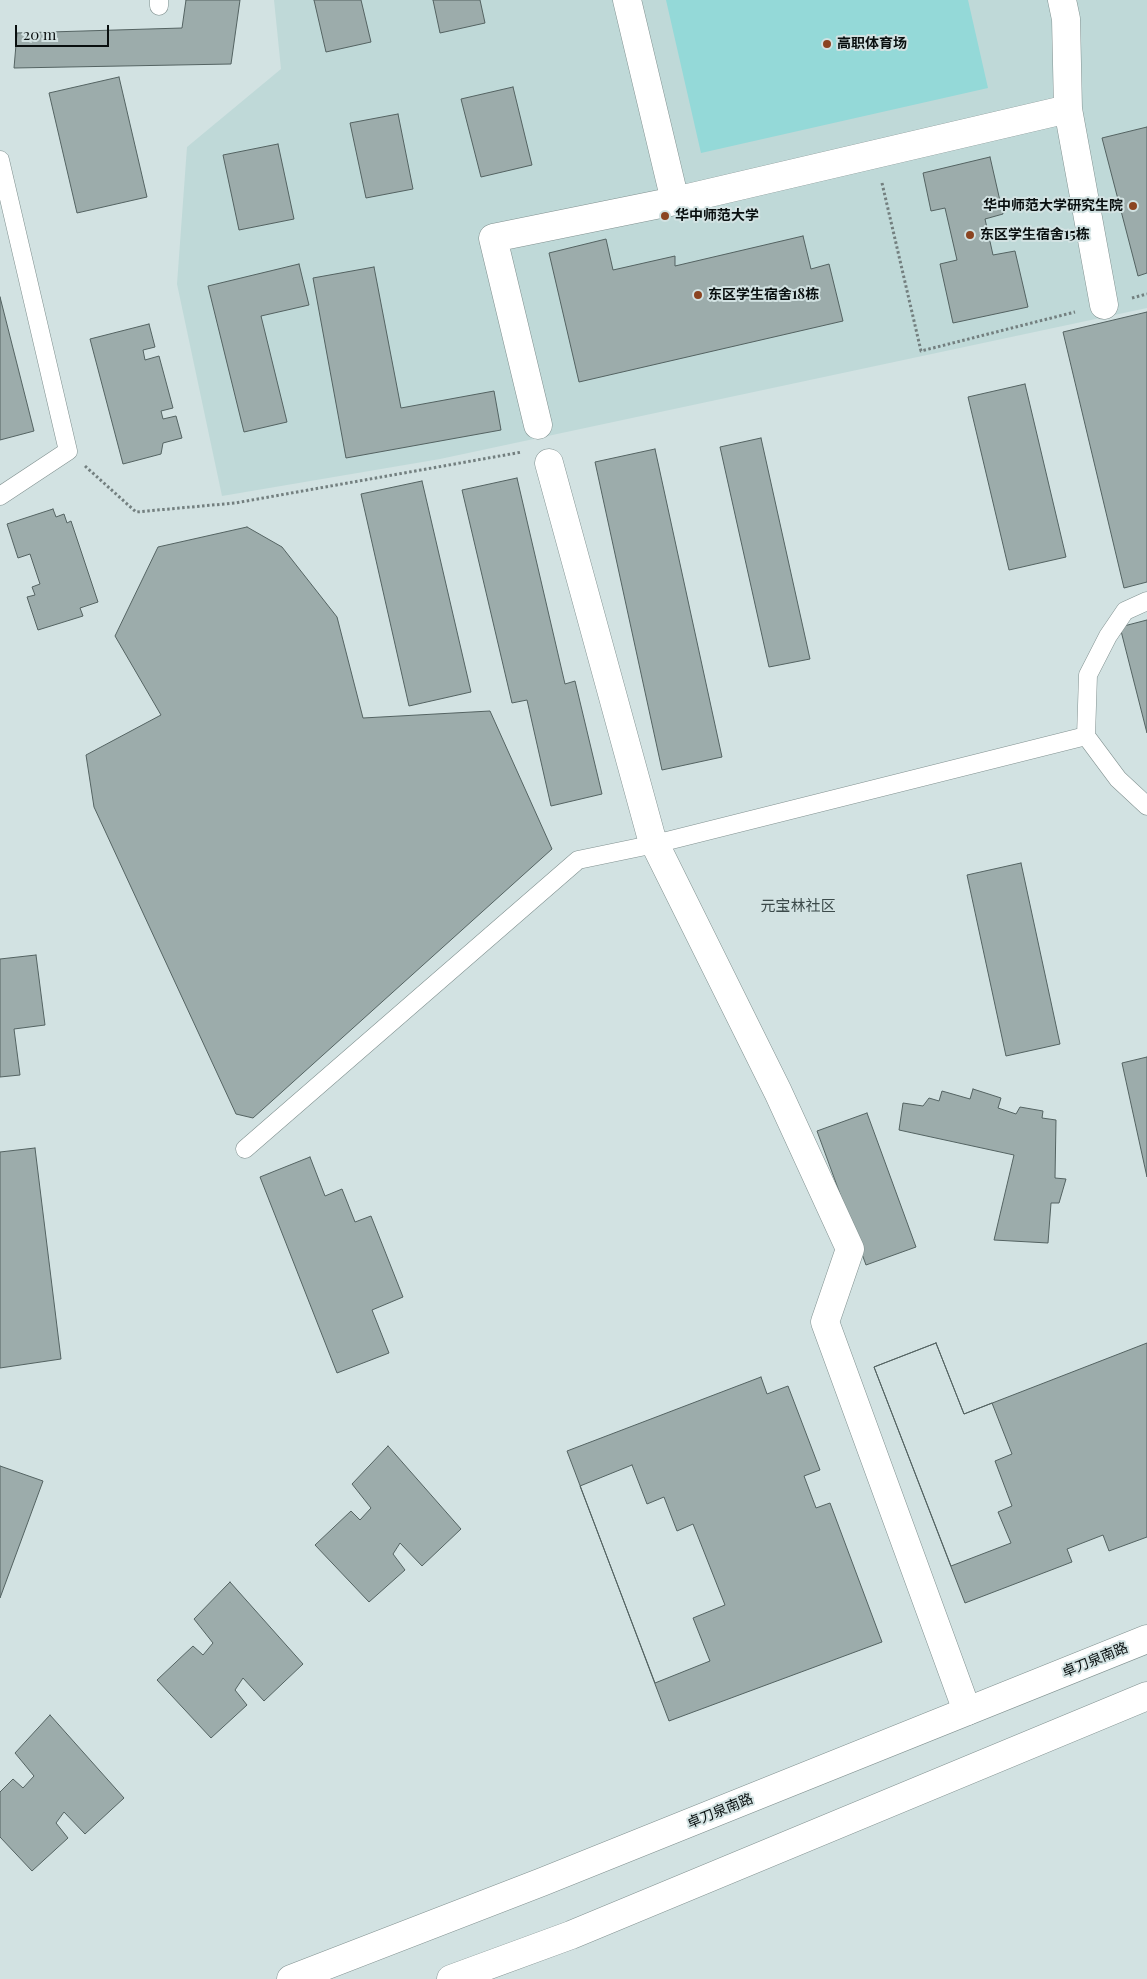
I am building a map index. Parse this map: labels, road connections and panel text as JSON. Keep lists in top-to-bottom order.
{
  "streets": {
    "street": ["卓刀泉南路"]
  },
  "districts": ["元宝林社区"],
  "places": [
    "高职体育场",
    "华中师范大学研究生院",
    "华中师范大学",
    "东区学生宿舍15栋",
    "东区学生宿舍18栋"
  ],
  "scale_bar": "20 m"
}
